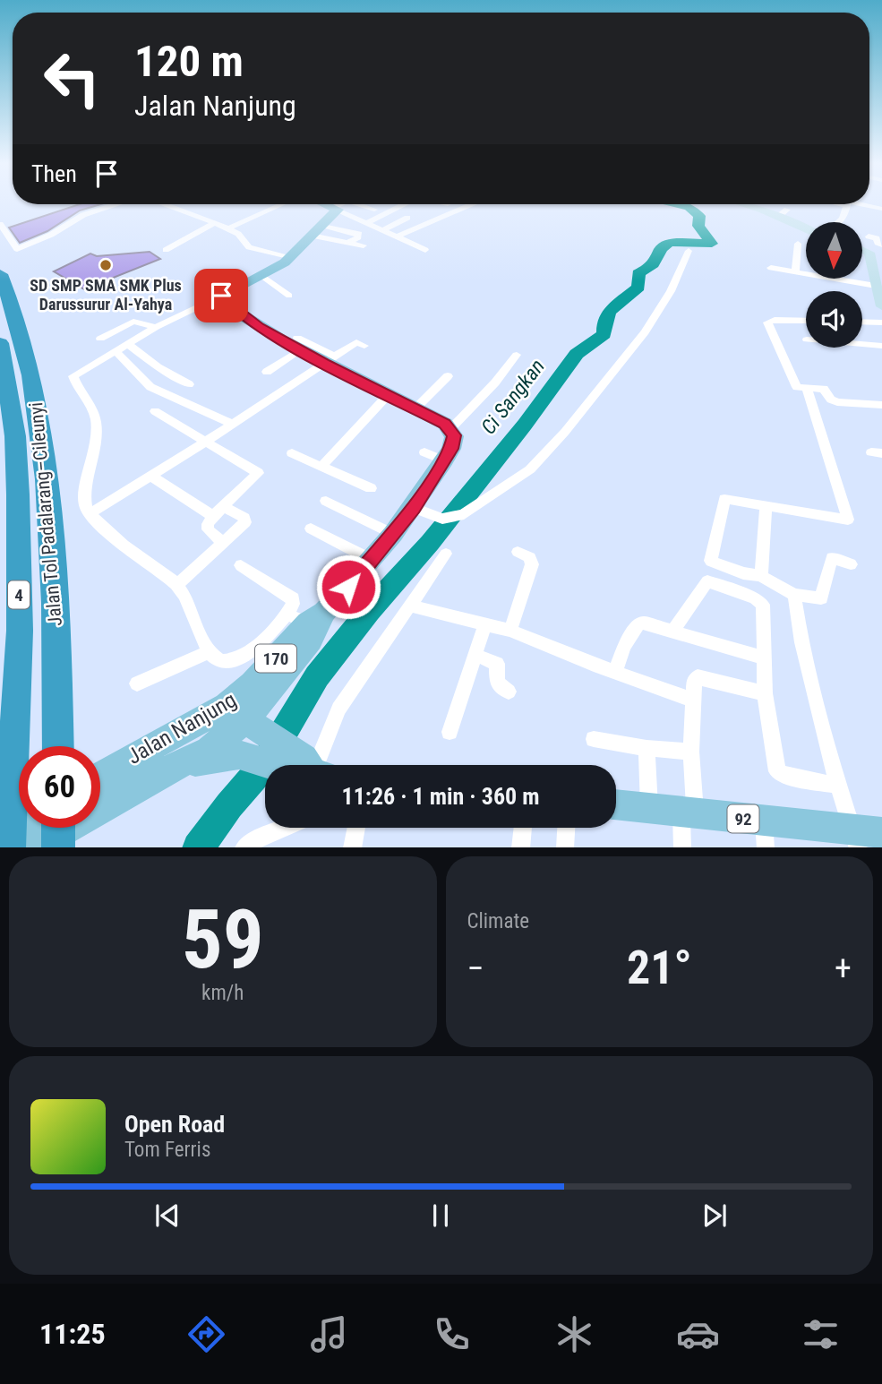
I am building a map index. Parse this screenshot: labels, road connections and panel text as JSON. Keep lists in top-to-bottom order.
{
  "streets": {
    "highway": ["Jalan Tol Padalarang–Cileunyi", "4"],
    "main road": ["170", "Jalan Nanjung", "92"]
  },
  "water": ["Ci Sangkan"],
  "places": ["SD SMP SMA SMK Plus Darussurur Al-Yahya"],
  "north": "bottom",
  "page": {
    "turn": ["120 m", "Jalan Nanjung"],
    "then": "Then",
    "limit": "60",
    "trip": "11:26 · 1 min · 360 m",
    "tile": [
      ["59", "km/h"],
      "Climate"
    ],
    "heat": ["−", "21°", "+"],
    "song": ["Open Road", "Tom Ferris"],
    "tabs": "11:25"
  }
}
